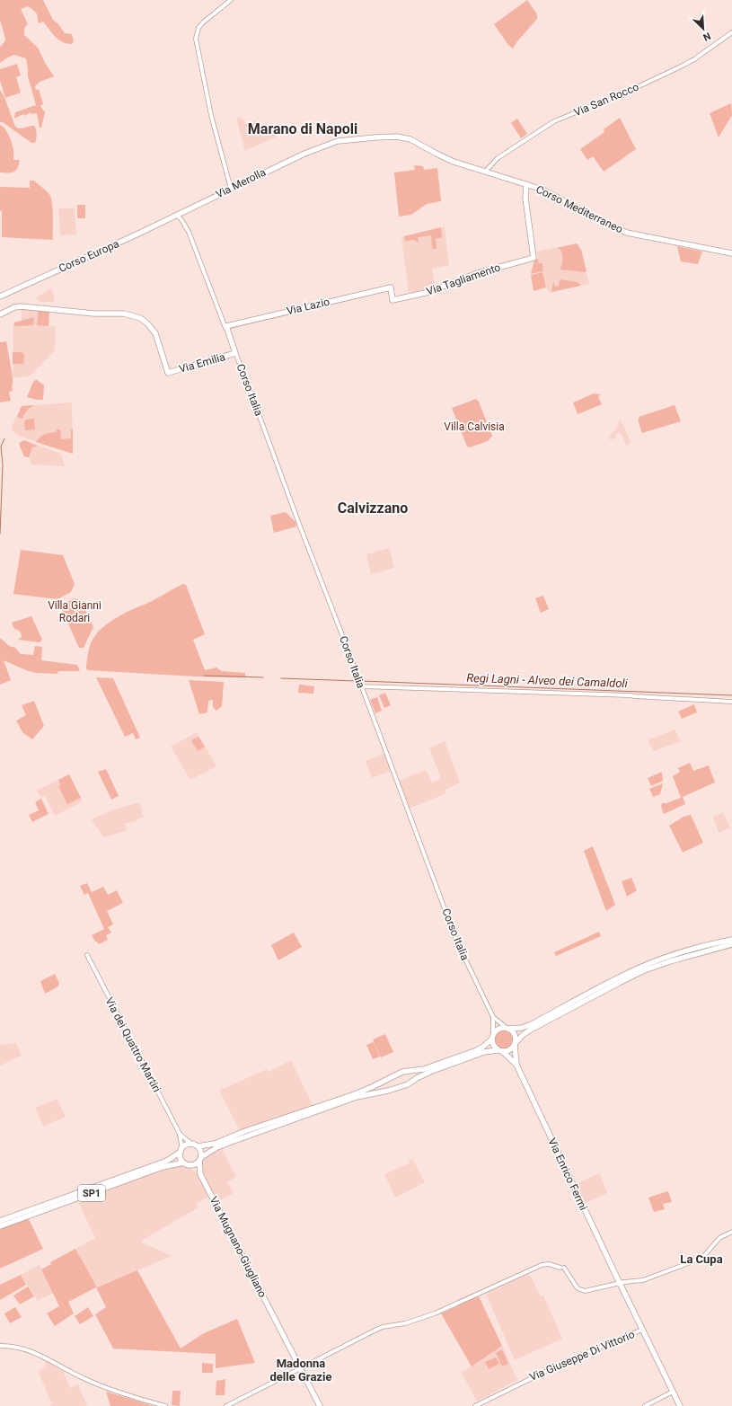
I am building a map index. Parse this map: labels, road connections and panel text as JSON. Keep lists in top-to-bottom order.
{
  "streets": {
    "main road": [
      "Via Merolla",
      "Corso Mediterraneo",
      "Corso Europa",
      "Via Tagliamento",
      "Via Lazio",
      "Via Emilia",
      "Corso Italia",
      "Via Enrico Fermi",
      "SP1",
      "Via Mugnano-Giugliano"
    ],
    "street": ["Via San Rocco", "Via dei Quattro Martiri", "Via Giuseppe Di Vittorio"]
  },
  "crossings": [
    ["Via San Rocco", "Corso Mediterraneo"],
    ["Via Merolla", "Corso Mediterraneo"],
    ["Via Merolla", "Corso Europa"],
    ["Via Merolla", "Corso Italia"],
    ["Corso Mediterraneo", "Via Tagliamento"],
    ["Corso Europa", "Corso Italia"],
    ["Via Tagliamento", "Via Lazio"],
    ["Via Lazio", "Corso Italia"],
    ["Via Emilia", "Corso Italia"],
    ["Via dei Quattro Martiri", "SP1"],
    ["Via dei Quattro Martiri", "Via Mugnano-Giugliano"],
    ["Via Enrico Fermi", "Via Giuseppe Di Vittorio"],
    ["SP1", "Via Mugnano-Giugliano"]
  ],
  "districts": [
    "Marano di Napoli",
    "Calvizzano",
    "La Cupa",
    "Madonna delle Grazie"
  ],
  "water": ["Regi Lagni - Alveo dei Camaldoli"],
  "parks": ["Villa Calvisia", "Villa Gianni Rodari"],
  "north": "bottom right"
}
